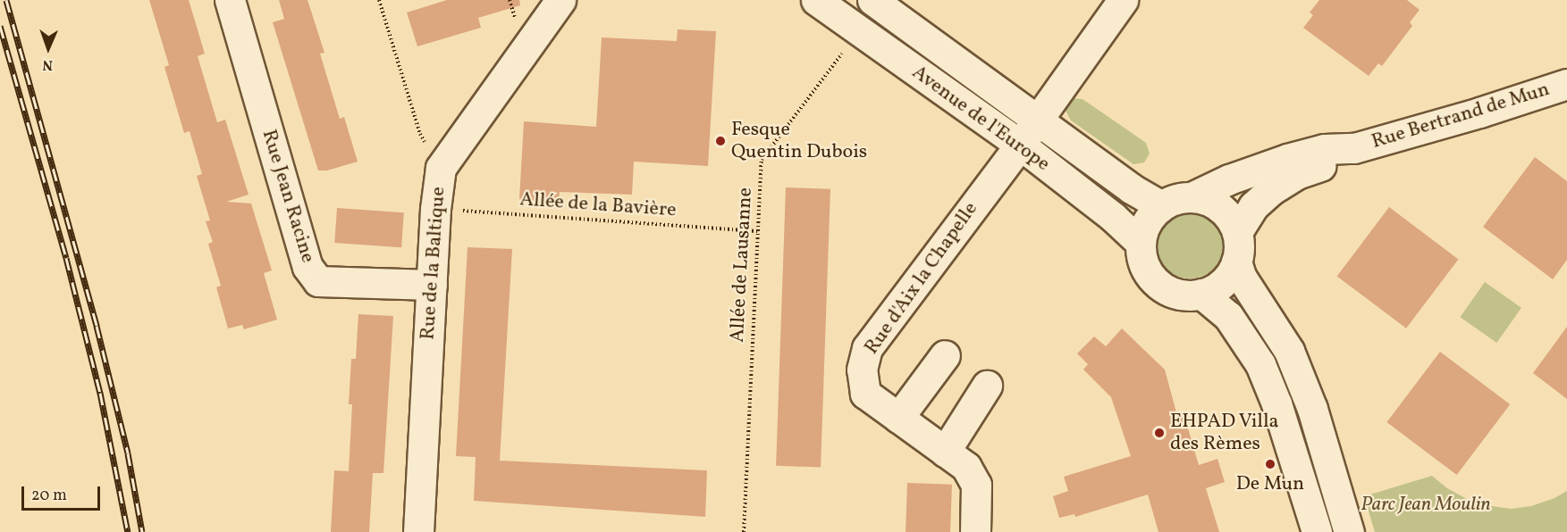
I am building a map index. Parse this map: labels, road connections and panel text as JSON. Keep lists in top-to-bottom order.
{
  "streets": {
    "street": [
      "Rue Bertrand de Mun",
      "Avenue de l'Europe",
      "Rue Jean Racine",
      "Rue de la Baltique",
      "Rue d'Aix la Chapelle"
    ],
    "path": ["Allée de la Bavière", "Allée de Lausanne"]
  },
  "crossings": [
    ["Rue Bertrand de Mun", "Avenue de l'Europe"],
    ["Avenue de l'Europe", "Allée de Lausanne"],
    ["Avenue de l'Europe", "Rue d'Aix la Chapelle"],
    ["Rue Jean Racine", "Rue de la Baltique"],
    ["Allée de la Bavière", "Rue de la Baltique"],
    ["Allée de la Bavière", "Allée de Lausanne"]
  ],
  "parks": ["Parc Jean Moulin"],
  "places": ["Fesque Quentin Dubois", "EHPAD Villa des Rèmes", "De Mun"],
  "scale_bar": "20 m",
  "north": "bottom"
}
